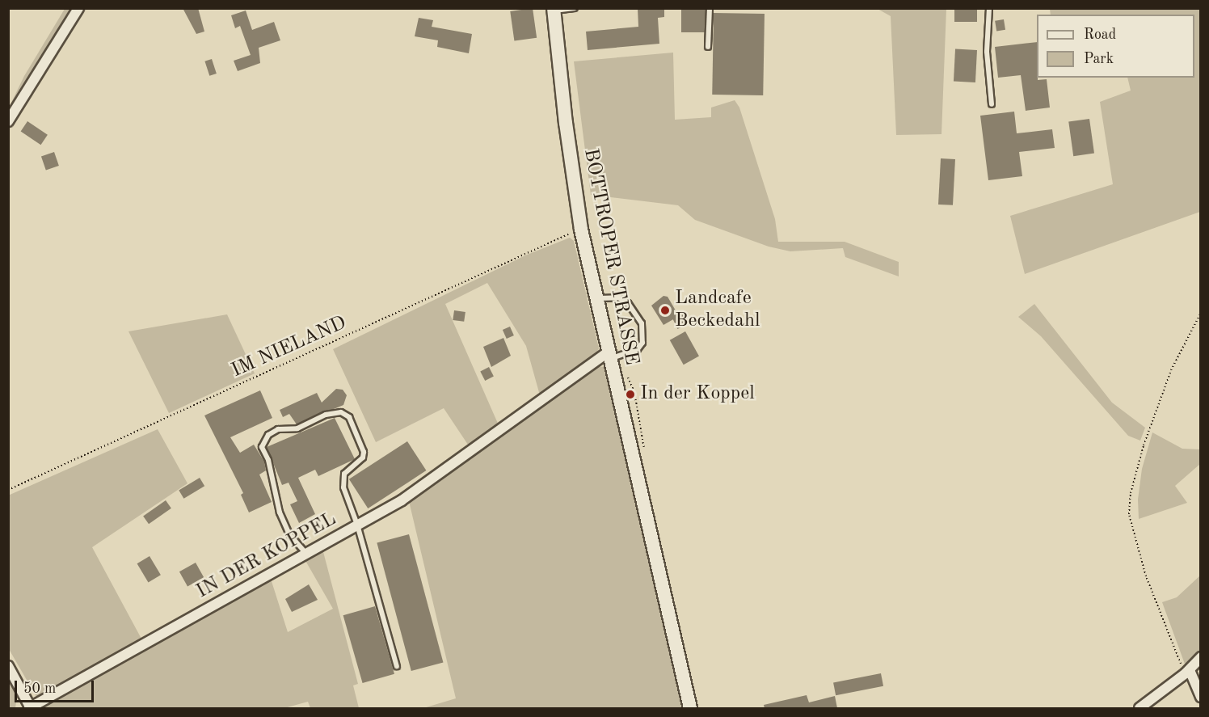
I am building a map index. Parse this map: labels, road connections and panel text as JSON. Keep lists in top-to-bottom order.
{
  "streets": {
    "main road": ["BOTTROPER STRASSE"],
    "street": ["IN DER KOPPEL"],
    "path": ["IM NIELAND"]
  },
  "crossings": [
    ["BOTTROPER STRASSE", "IM NIELAND"],
    ["BOTTROPER STRASSE", "IN DER KOPPEL"]
  ],
  "places": ["Landcafe Beckedahl", "In der Koppel"],
  "legend": ["Road", "Park"],
  "scale_bar": "50 m"
}
